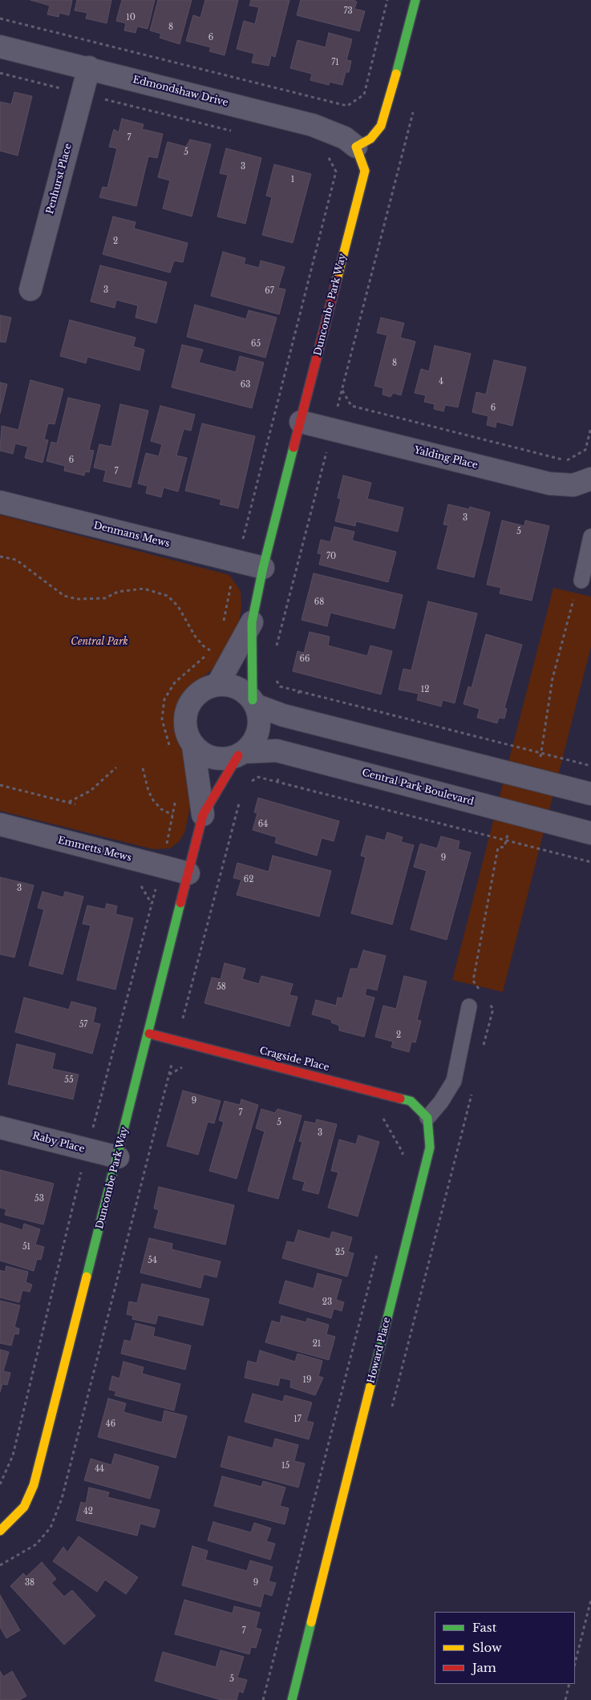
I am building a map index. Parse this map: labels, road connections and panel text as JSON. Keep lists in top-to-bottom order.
{
  "streets": {
    "street": [
      "Edmondshaw Drive",
      "Penhurst Place",
      "Duncombe Park Way",
      "Yalding Place",
      "Denmans Mews",
      "Central Park Boulevard",
      "Emmetts Mews",
      "Cragside Place",
      "Raby Place",
      "Howard Place"
    ]
  },
  "crossings": [
    ["Edmondshaw Drive", "Penhurst Place"],
    ["Edmondshaw Drive", "Duncombe Park Way"],
    ["Duncombe Park Way", "Yalding Place"],
    ["Duncombe Park Way", "Denmans Mews"],
    ["Duncombe Park Way", "Central Park Boulevard"],
    ["Duncombe Park Way", "Emmetts Mews"],
    ["Duncombe Park Way", "Cragside Place"],
    ["Duncombe Park Way", "Raby Place"],
    ["Cragside Place", "Howard Place"]
  ],
  "parks": ["Central Park"],
  "house_numbers": [
    "73",
    "10",
    "8",
    "6",
    "71",
    "7",
    "5",
    "3",
    "1",
    "2",
    "3",
    "67",
    "65",
    "8",
    "4",
    "63",
    "6",
    "6",
    "7",
    "3",
    "5",
    "70",
    "68",
    "66",
    "12",
    "64",
    "9",
    "62",
    "3",
    "58",
    "57",
    "2",
    "55",
    "9",
    "7",
    "5",
    "3",
    "53",
    "51",
    "25",
    "54",
    "23",
    "21",
    "19",
    "17",
    "46",
    "15",
    "44",
    "42",
    "38",
    "9",
    "7",
    "5"
  ],
  "legend": ["Fast", "Slow", "Jam"]
}
